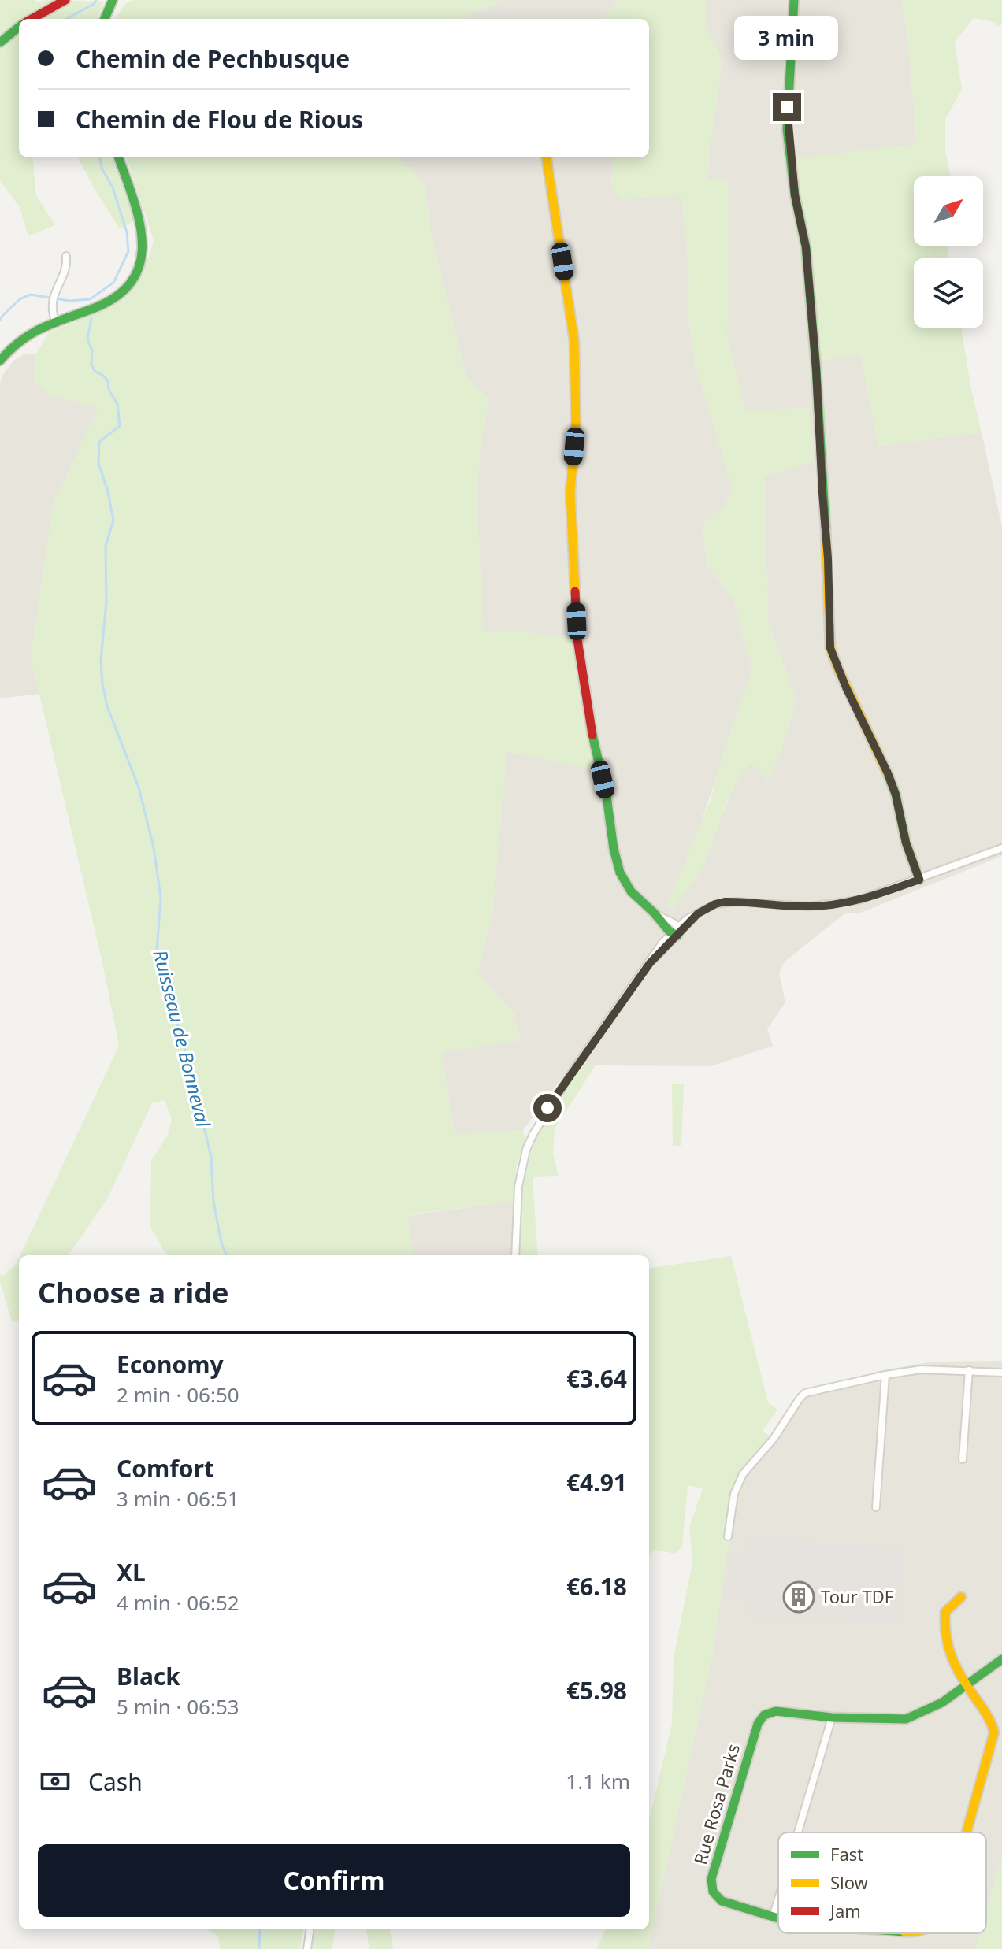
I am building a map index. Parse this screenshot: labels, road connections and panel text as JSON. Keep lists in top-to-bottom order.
{
  "streets": {
    "street": ["Rue Rosa Parks"]
  },
  "water": ["Ruisseau de Bonneval"],
  "places": {
    "building": ["Tour TDF"]
  },
  "legend": ["Fast", "Slow", "Jam"],
  "north": "top right",
  "page": {
    "bubble": "3 min",
    "banner": ["Chemin de Pechbusque", "Chemin de Flou de Rious"],
    "heading": "Choose a ride",
    "list": [
      {
        "name": "Economy",
        "note": "2 min · 06:50",
        "value": "€3.64"
      },
      {
        "name": "Comfort",
        "note": "3 min · 06:51",
        "value": "€4.91"
      },
      {
        "name": "XL",
        "note": "4 min · 06:52",
        "value": "€6.18"
      },
      {
        "name": "Black",
        "note": "5 min · 06:53",
        "value": "€5.98"
      }
    ],
    "pay": ["Cash", "1.1 km"],
    "buttons": "Confirm"
  }
}
